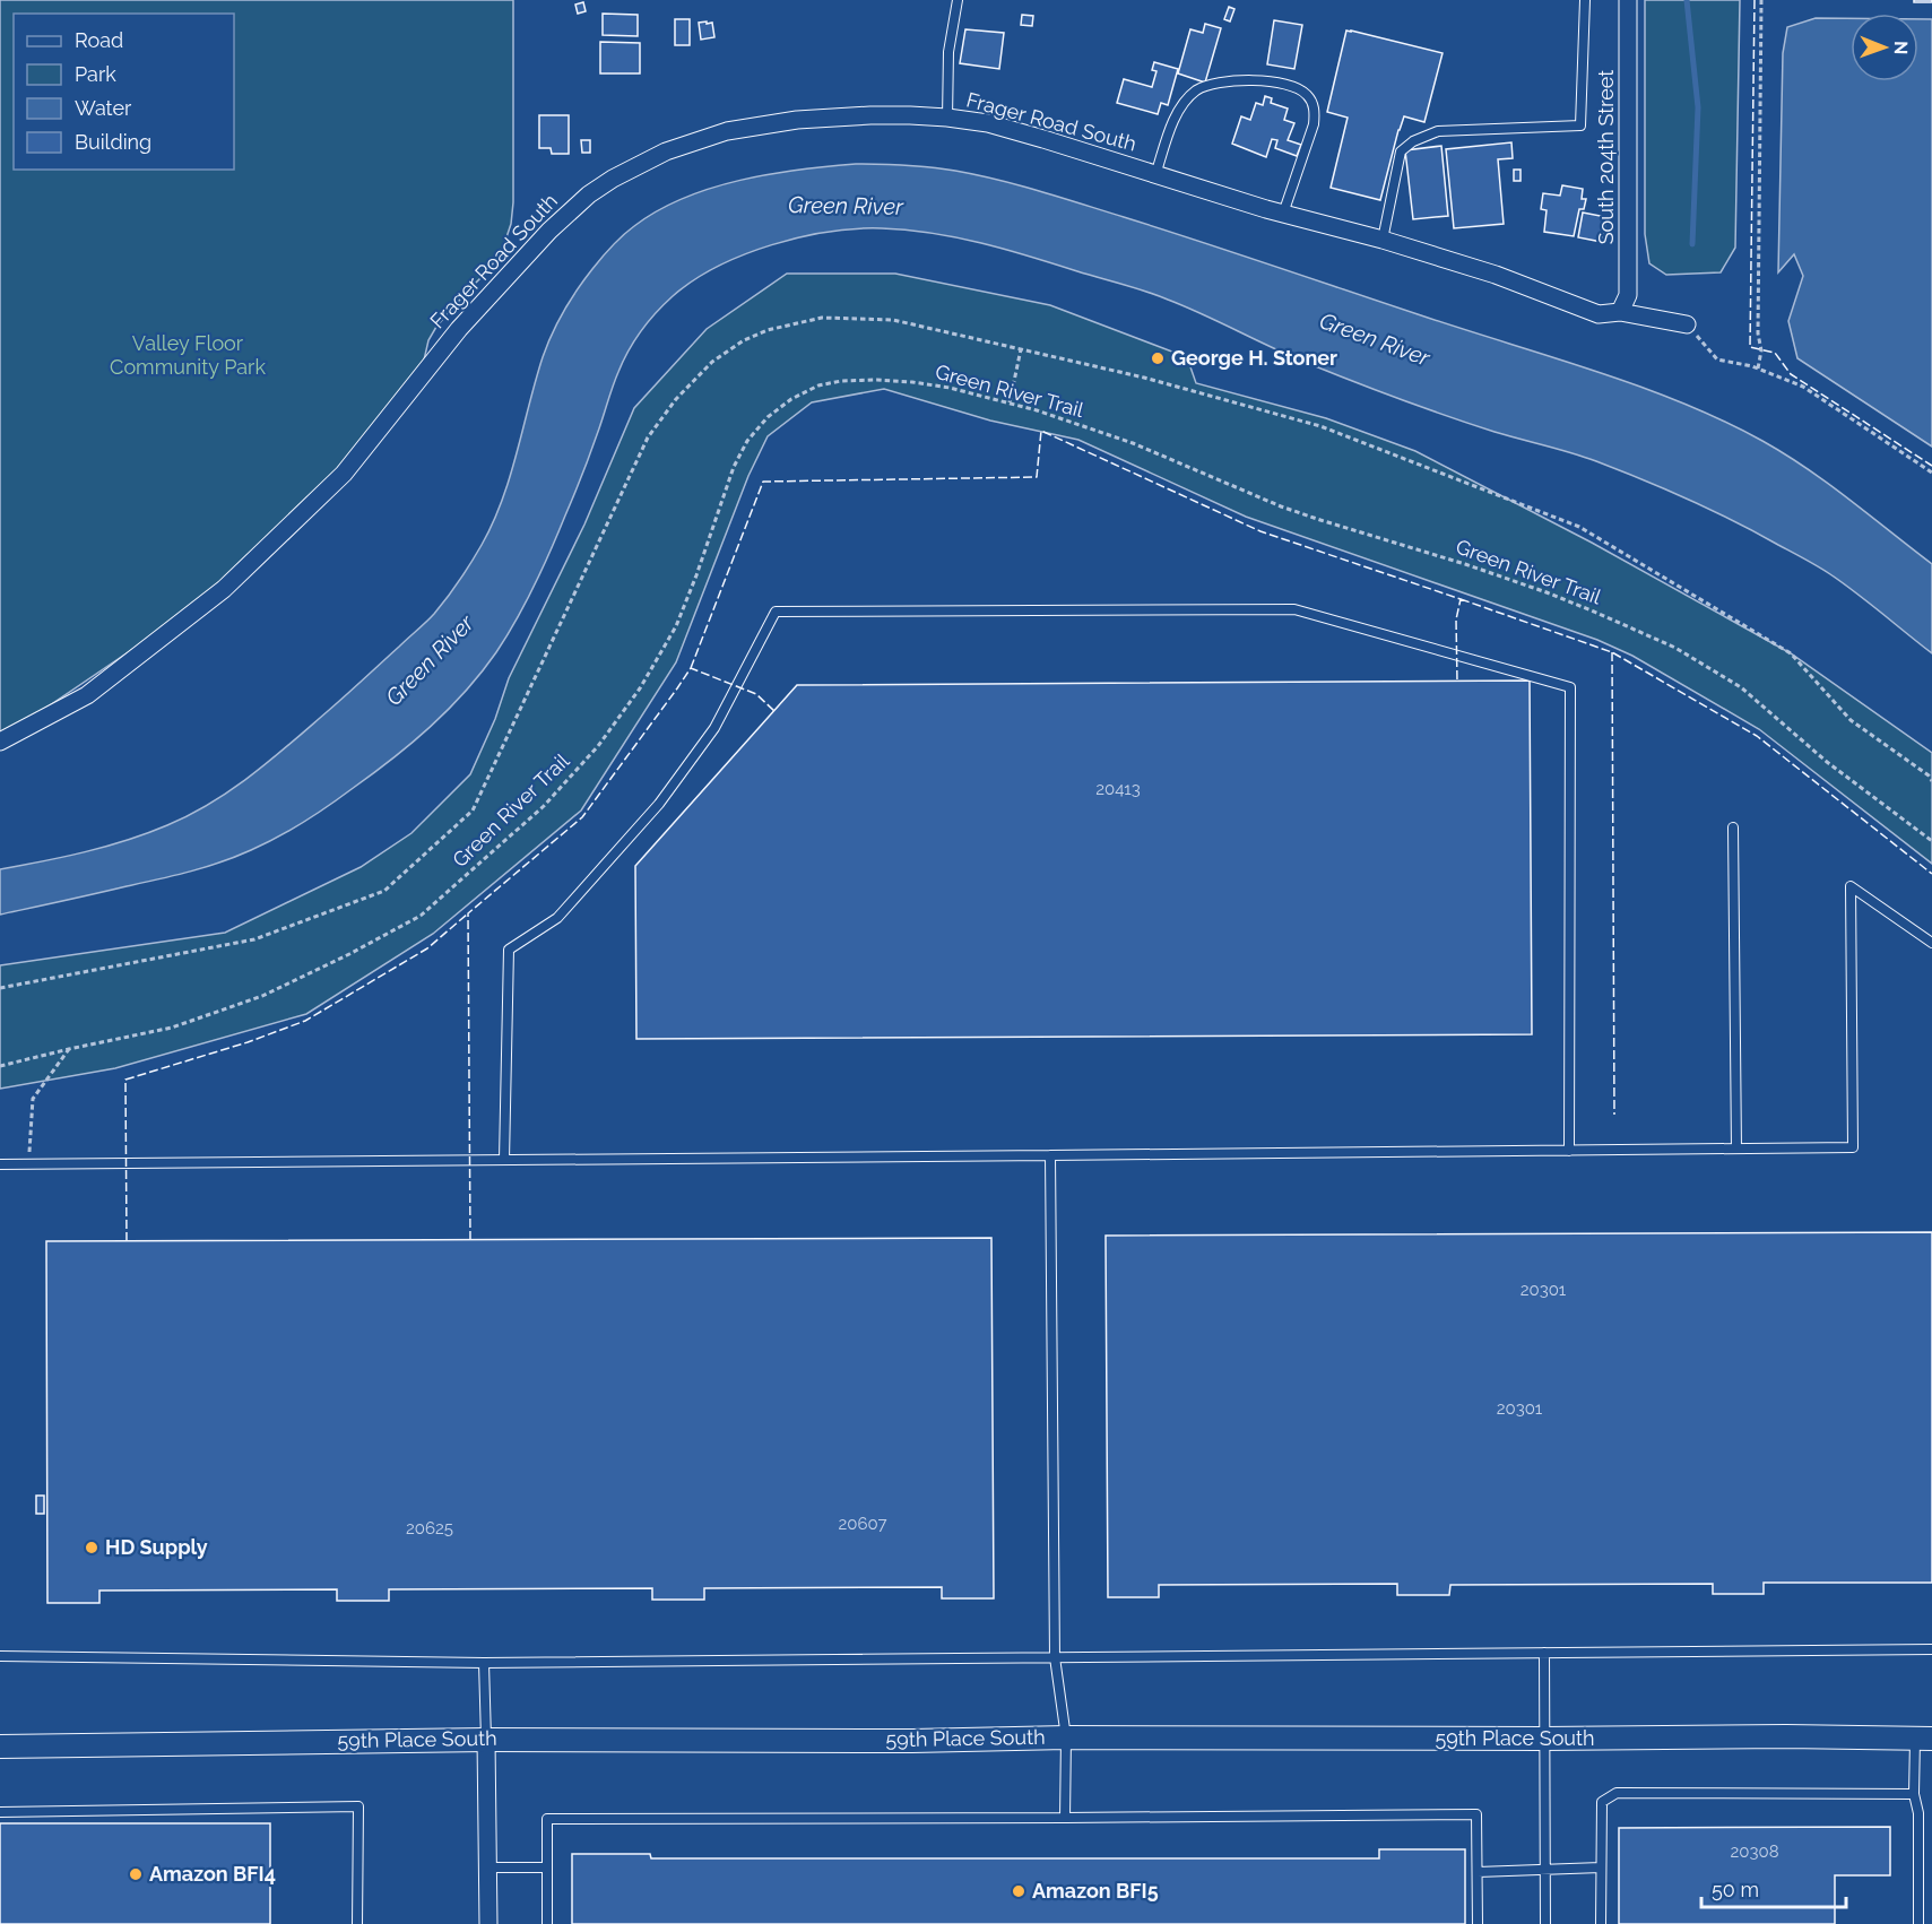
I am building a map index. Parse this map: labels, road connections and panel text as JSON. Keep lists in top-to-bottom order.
{
  "streets": {
    "street": ["Frager Road South", "South 204th Street", "59th Place South"],
    "path": ["Green River Trail"]
  },
  "crossings": [
    ["Frager Road South", "South 204th Street"]
  ],
  "water": ["Green River"],
  "parks": ["Valley Floor Community Park"],
  "places": [
    "George H. Stoner",
    "HD Supply",
    "Amazon BFI4",
    "Amazon BFI5"
  ],
  "house_numbers": [
    "20413",
    "20301",
    "20301",
    "20607",
    "20625",
    "20308"
  ],
  "legend": [
    "Road",
    "Park",
    "Water",
    "Building"
  ],
  "scale_bar": "50 m",
  "north": "right"
}
